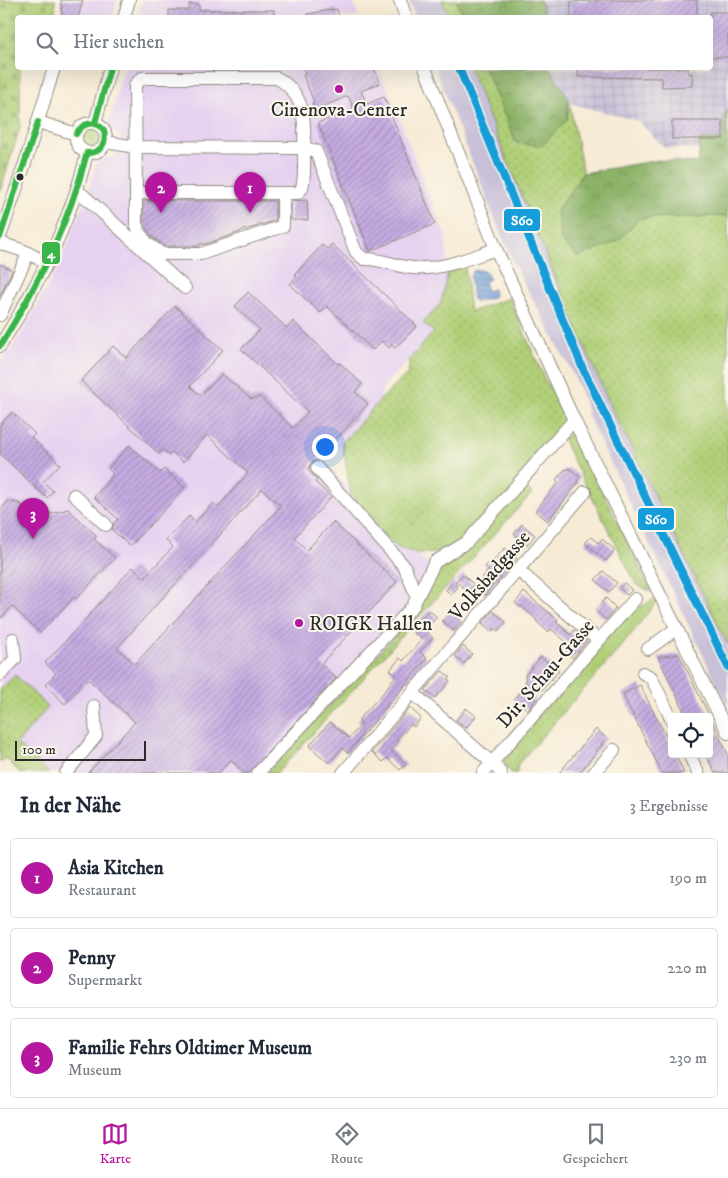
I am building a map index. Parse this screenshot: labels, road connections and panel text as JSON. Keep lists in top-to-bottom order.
{
  "streets": {
    "street": ["Volksbadgasse", "Dir. Schau-Gasse"]
  },
  "places": ["Cinenova-Center", "ROIGK Hallen"],
  "lines": ["transit line S60", "transit line 4"],
  "scale_bar": "100 m",
  "page": {
    "search": "Hier suchen",
    "pins": ["1", "2", "3"],
    "scale": "100 m",
    "heading": ["In der Nähe", "3 Ergebnisse"],
    "list": [
      {
        "mark": "1",
        "name": "Asia Kitchen",
        "note": "Restaurant",
        "value": "190 m"
      },
      {
        "mark": "2",
        "name": "Penny",
        "note": "Supermarkt",
        "value": "220 m"
      },
      {
        "mark": "3",
        "name": "Familie Fehrs Oldtimer Museum",
        "note": "Museum",
        "value": "230 m"
      }
    ],
    "nav": ["Karte", "Route", "Gespeichert"]
  }
}
